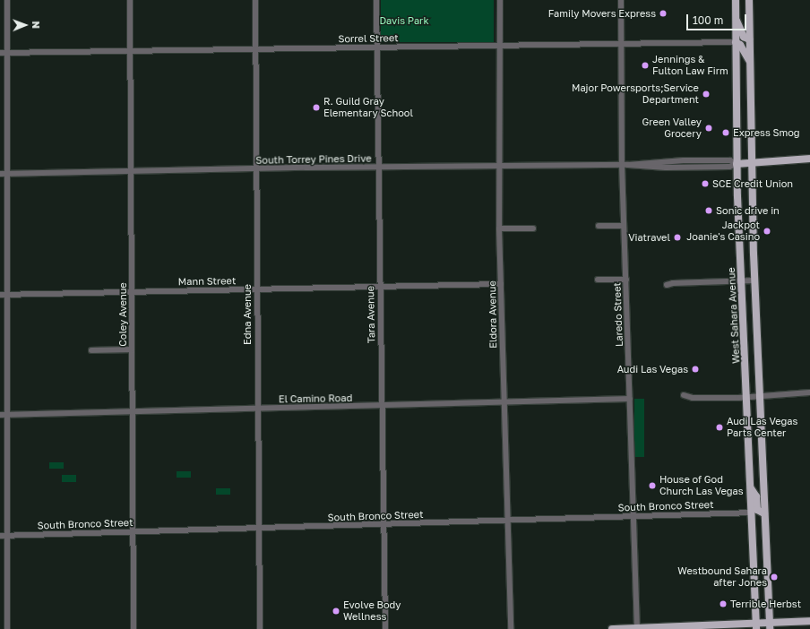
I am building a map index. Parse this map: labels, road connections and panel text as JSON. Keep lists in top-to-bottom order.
{
  "streets": {
    "main road": ["South Torrey Pines Drive", "West Sahara Avenue"],
    "street": [
      "Sorrel Street",
      "Mann Street",
      "Coley Avenue",
      "Edna Avenue",
      "Tara Avenue",
      "Eldora Avenue",
      "Laredo Street",
      "El Camino Road",
      "South Bronco Street"
    ]
  },
  "crossings": [
    ["Sorrel Street", "Coley Avenue"],
    ["Sorrel Street", "Edna Avenue"],
    ["Sorrel Street", "Tara Avenue"],
    ["Sorrel Street", "Eldora Avenue"],
    ["Sorrel Street", "Laredo Street"],
    ["Sorrel Street", "West Sahara Avenue"],
    ["South Torrey Pines Drive", "Coley Avenue"],
    ["South Torrey Pines Drive", "Edna Avenue"],
    ["South Torrey Pines Drive", "Tara Avenue"],
    ["South Torrey Pines Drive", "Eldora Avenue"],
    ["South Torrey Pines Drive", "Laredo Street"],
    ["South Torrey Pines Drive", "West Sahara Avenue"],
    ["Mann Street", "Coley Avenue"],
    ["Mann Street", "Edna Avenue"],
    ["Mann Street", "Tara Avenue"],
    ["Mann Street", "Eldora Avenue"],
    ["Coley Avenue", "El Camino Road"],
    ["Coley Avenue", "South Bronco Street"],
    ["Edna Avenue", "El Camino Road"],
    ["Edna Avenue", "South Bronco Street"],
    ["Tara Avenue", "El Camino Road"],
    ["Tara Avenue", "South Bronco Street"],
    ["Eldora Avenue", "El Camino Road"],
    ["Eldora Avenue", "South Bronco Street"],
    ["Laredo Street", "El Camino Road"],
    ["Laredo Street", "South Bronco Street"],
    ["West Sahara Avenue", "South Bronco Street"]
  ],
  "parks": ["Davis Park"],
  "places": [
    "Family Movers Express",
    "Jennings & Fulton Law Firm",
    "Major Powersports;Service Department",
    "R. Guild Gray Elementary School",
    "Green Valley Grocery",
    "Express Smog",
    "SCE Credit Union",
    "Sonic drive in",
    "Jackpot Joanie's Casino",
    "Viatravel",
    "Audi Las Vegas",
    "Audi Las Vegas Parts Center",
    "House of God Church Las Vegas",
    "Westbound Sahara after Jones",
    "Terrible Herbst",
    "Evolve Body Wellness"
  ],
  "scale_bar": "100 m",
  "north": "right"
}
